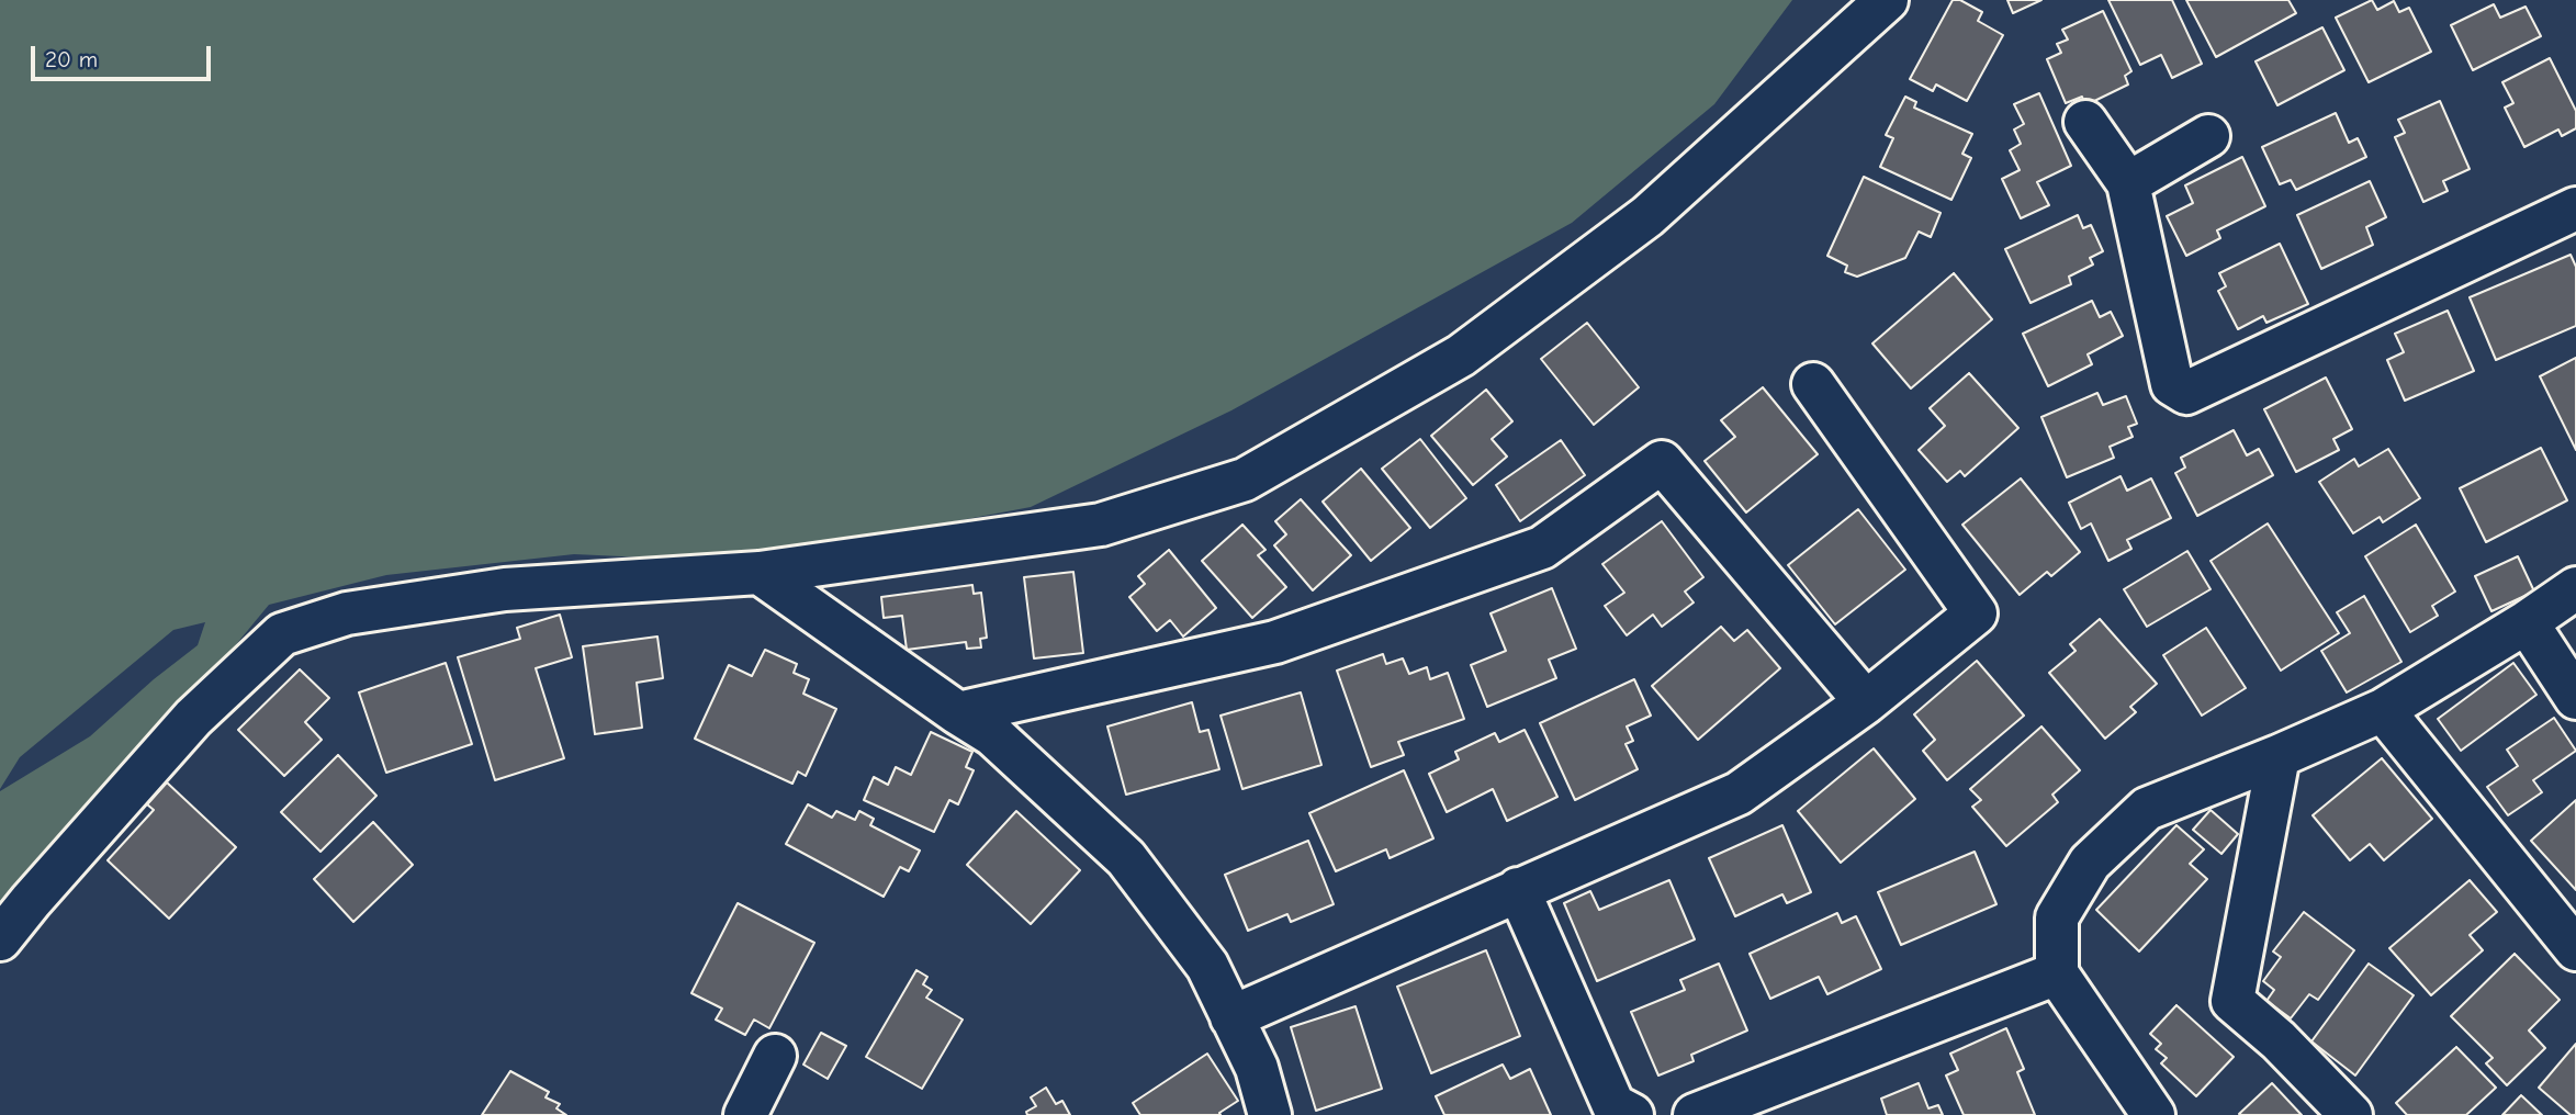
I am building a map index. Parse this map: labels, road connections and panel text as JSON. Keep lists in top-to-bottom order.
{
  "scale_bar": "20 m"
}
